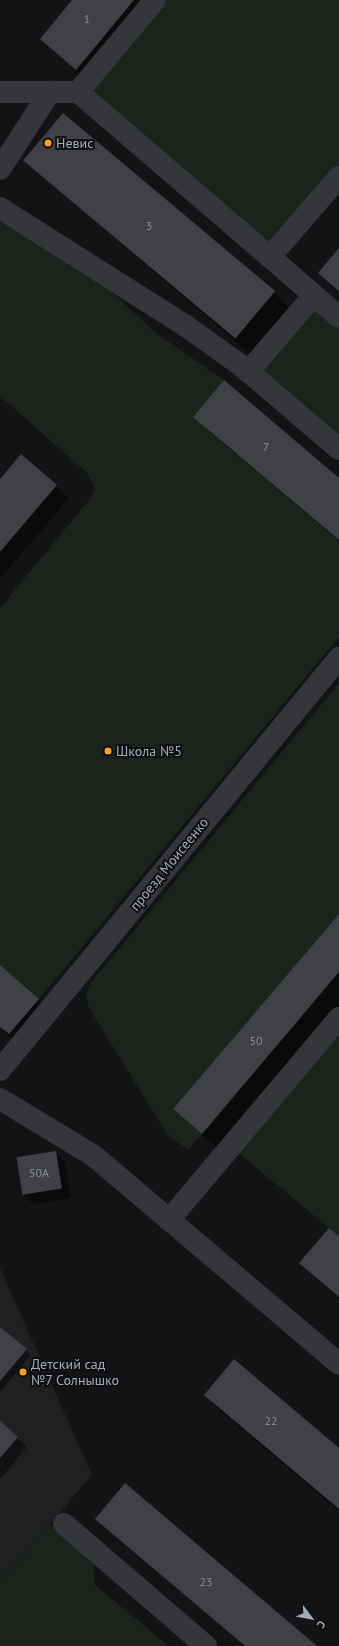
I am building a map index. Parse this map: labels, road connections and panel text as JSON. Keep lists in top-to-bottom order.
{
  "streets": {
    "street": ["проезд Моисеенко"]
  },
  "places": ["Невис", "Школа №5", "Детский сад №7 Солнышко"],
  "house_numbers": [
    "1",
    "3",
    "7",
    "50",
    "50А",
    "22",
    "23"
  ],
  "north": "bottom right"
}
